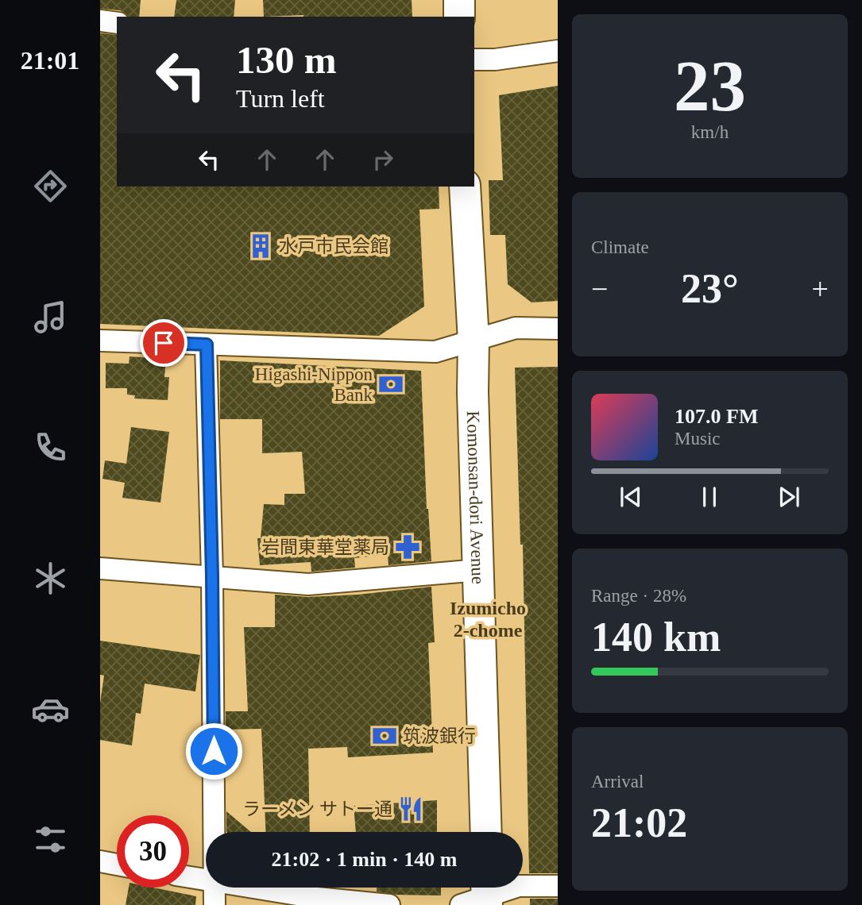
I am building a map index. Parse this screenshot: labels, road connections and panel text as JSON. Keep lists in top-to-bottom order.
{
  "streets": {
    "highway": ["Komonsan-dori Avenue"]
  },
  "districts": ["Izumicho 2-chome"],
  "places": {
    "building": ["水戸市民会館"],
    "bank": ["Higashi-Nippon Bank", "筑波銀行"],
    "pharmacy": ["岩間東華堂薬局"],
    "restaurant": ["ラーメン サトー通"]
  },
  "page": {
    "tabs": "21:01",
    "tile": [
      ["23", "km/h"],
      "Climate",
      ["Range · 28%", "140 km"],
      ["Arrival", "21:02"]
    ],
    "turn": ["130 m", "Turn left"],
    "heat": ["−", "23°", "+"],
    "song": ["107.0 FM", "Music"],
    "limit": "30",
    "trip": "21:02 · 1 min · 140 m"
  }
}
